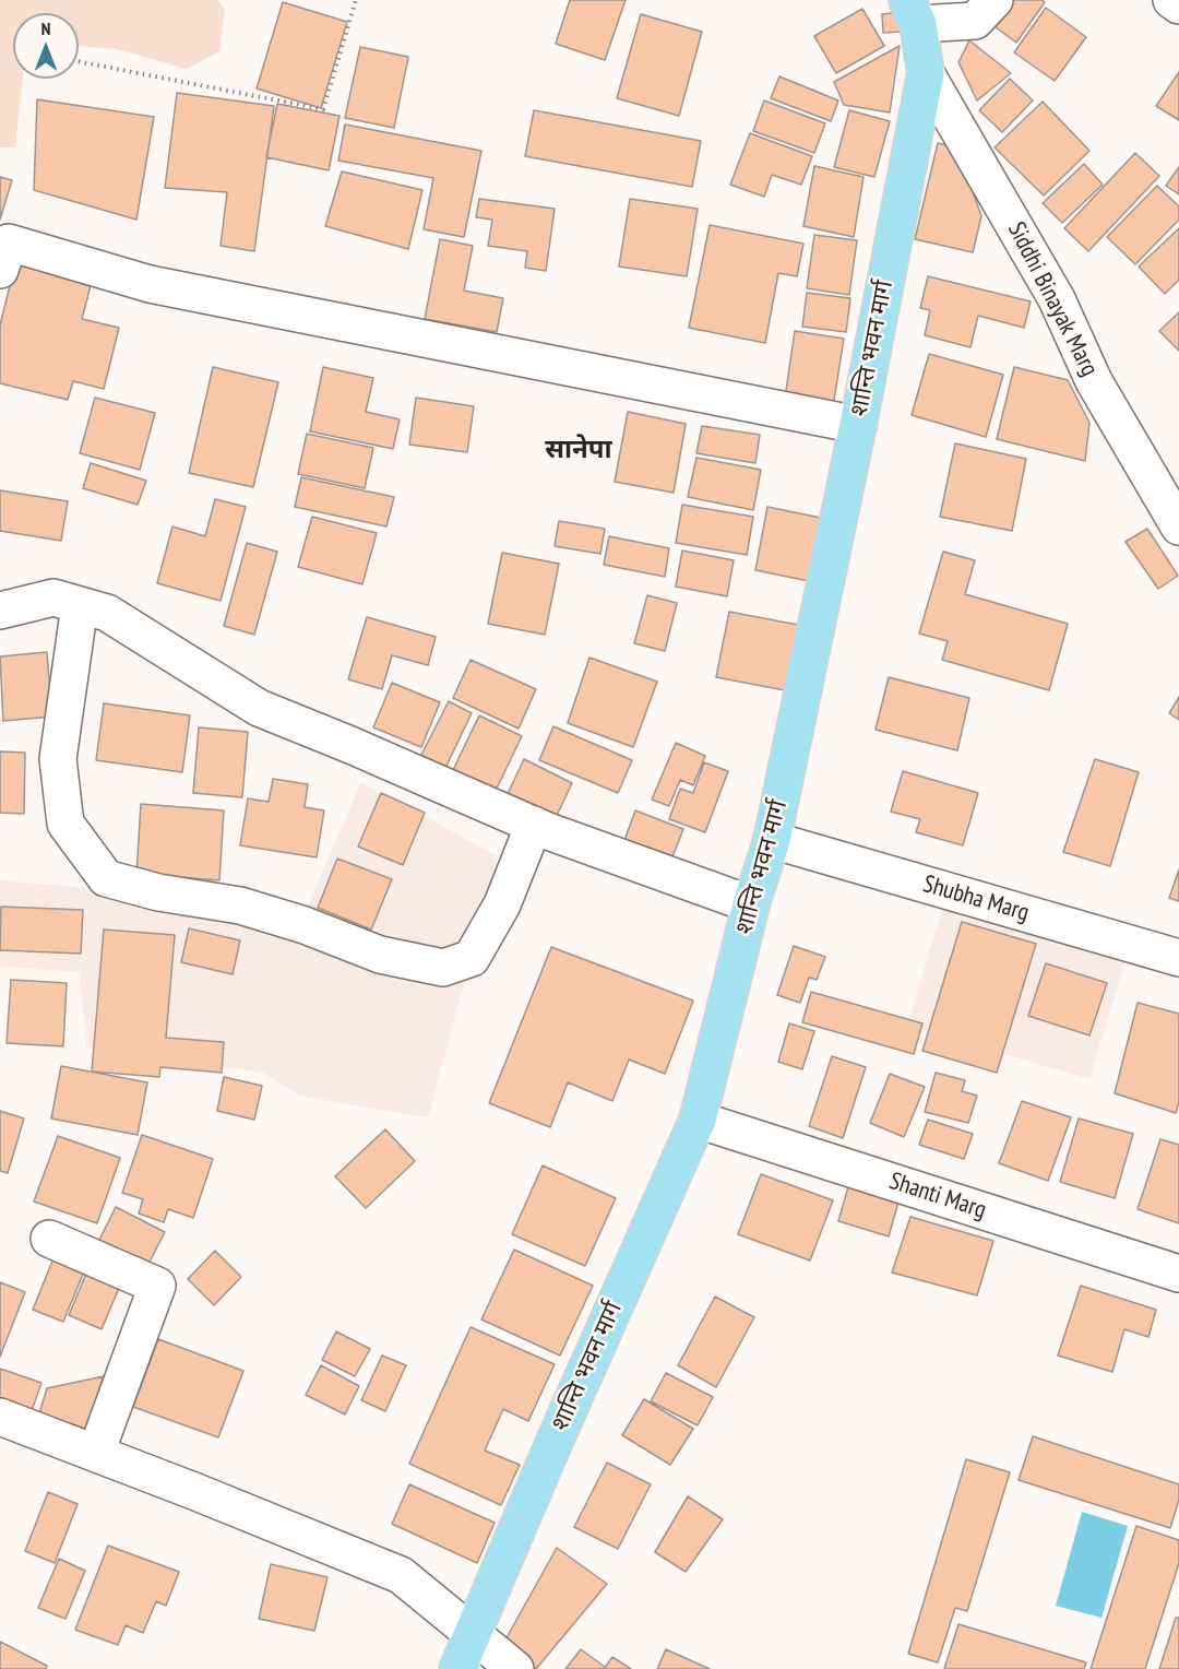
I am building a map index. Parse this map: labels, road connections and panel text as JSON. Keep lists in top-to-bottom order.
{
  "streets": {
    "main road": ["शान्ति भवन मार्ग"],
    "street": ["Siddhi Binayak Marg", "Shubha Marg", "Shanti Marg"]
  },
  "crossings": [
    ["Siddhi Binayak Marg", "शान्ति भवन मार्ग"],
    ["शान्ति भवन मार्ग", "Shubha Marg"],
    ["शान्ति भवन मार्ग", "Shanti Marg"]
  ],
  "districts": ["सानेपा"],
  "north": "top"
}
